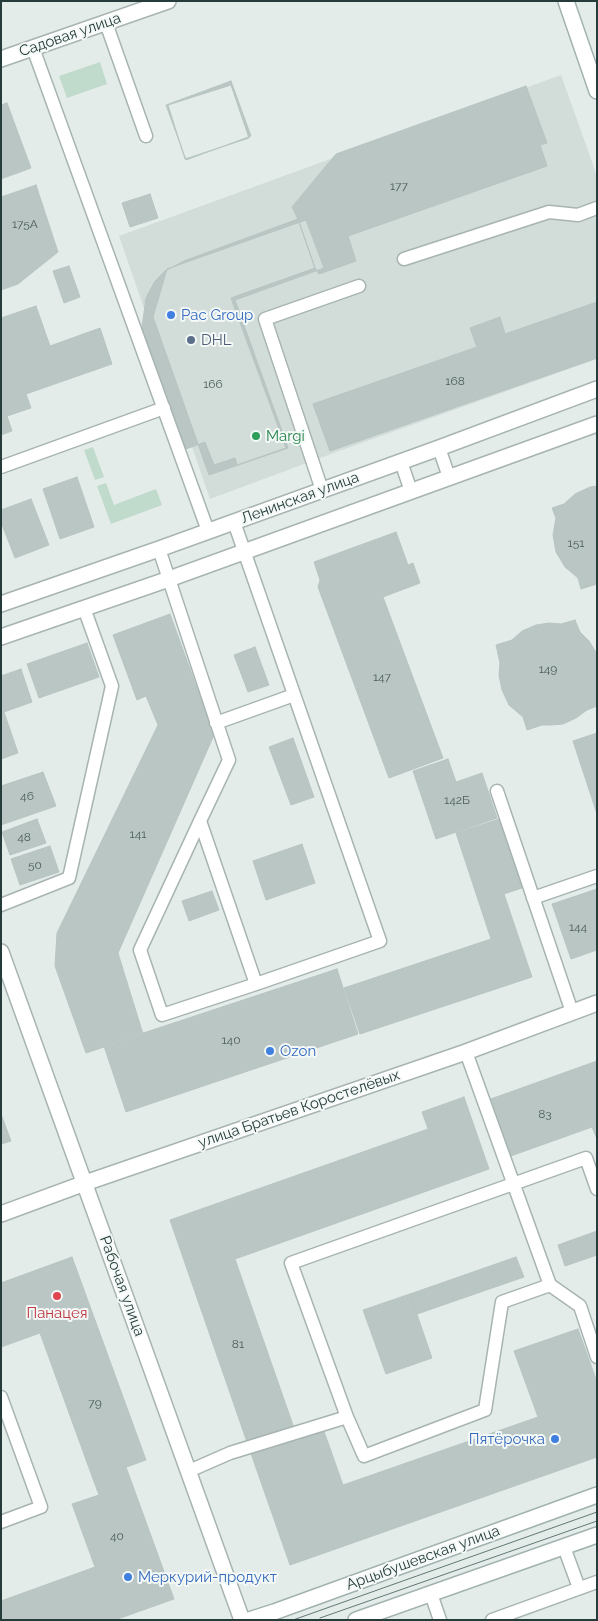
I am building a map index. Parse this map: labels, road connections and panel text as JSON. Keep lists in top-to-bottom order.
{
  "streets": {
    "street": [
      "Садовая улица",
      "Ленинская улица",
      "улица Братьев Коростелёвых",
      "Рабочая улица",
      "Арцыбушевская улица"
    ]
  },
  "crossings": [
    ["улица Братьев Коростелёвых", "Рабочая улица"]
  ],
  "places": [
    "Pac Group",
    "DHL",
    "Margi",
    "Ozon",
    "Панацея",
    "Пятёрочка",
    "Меркурий-продукт"
  ],
  "house_numbers": [
    "177",
    "175А",
    "168",
    "166",
    "151",
    "149",
    "147",
    "46",
    "142Б",
    "141",
    "48",
    "50",
    "144",
    "140",
    "83",
    "81",
    "79",
    "40"
  ]
}
